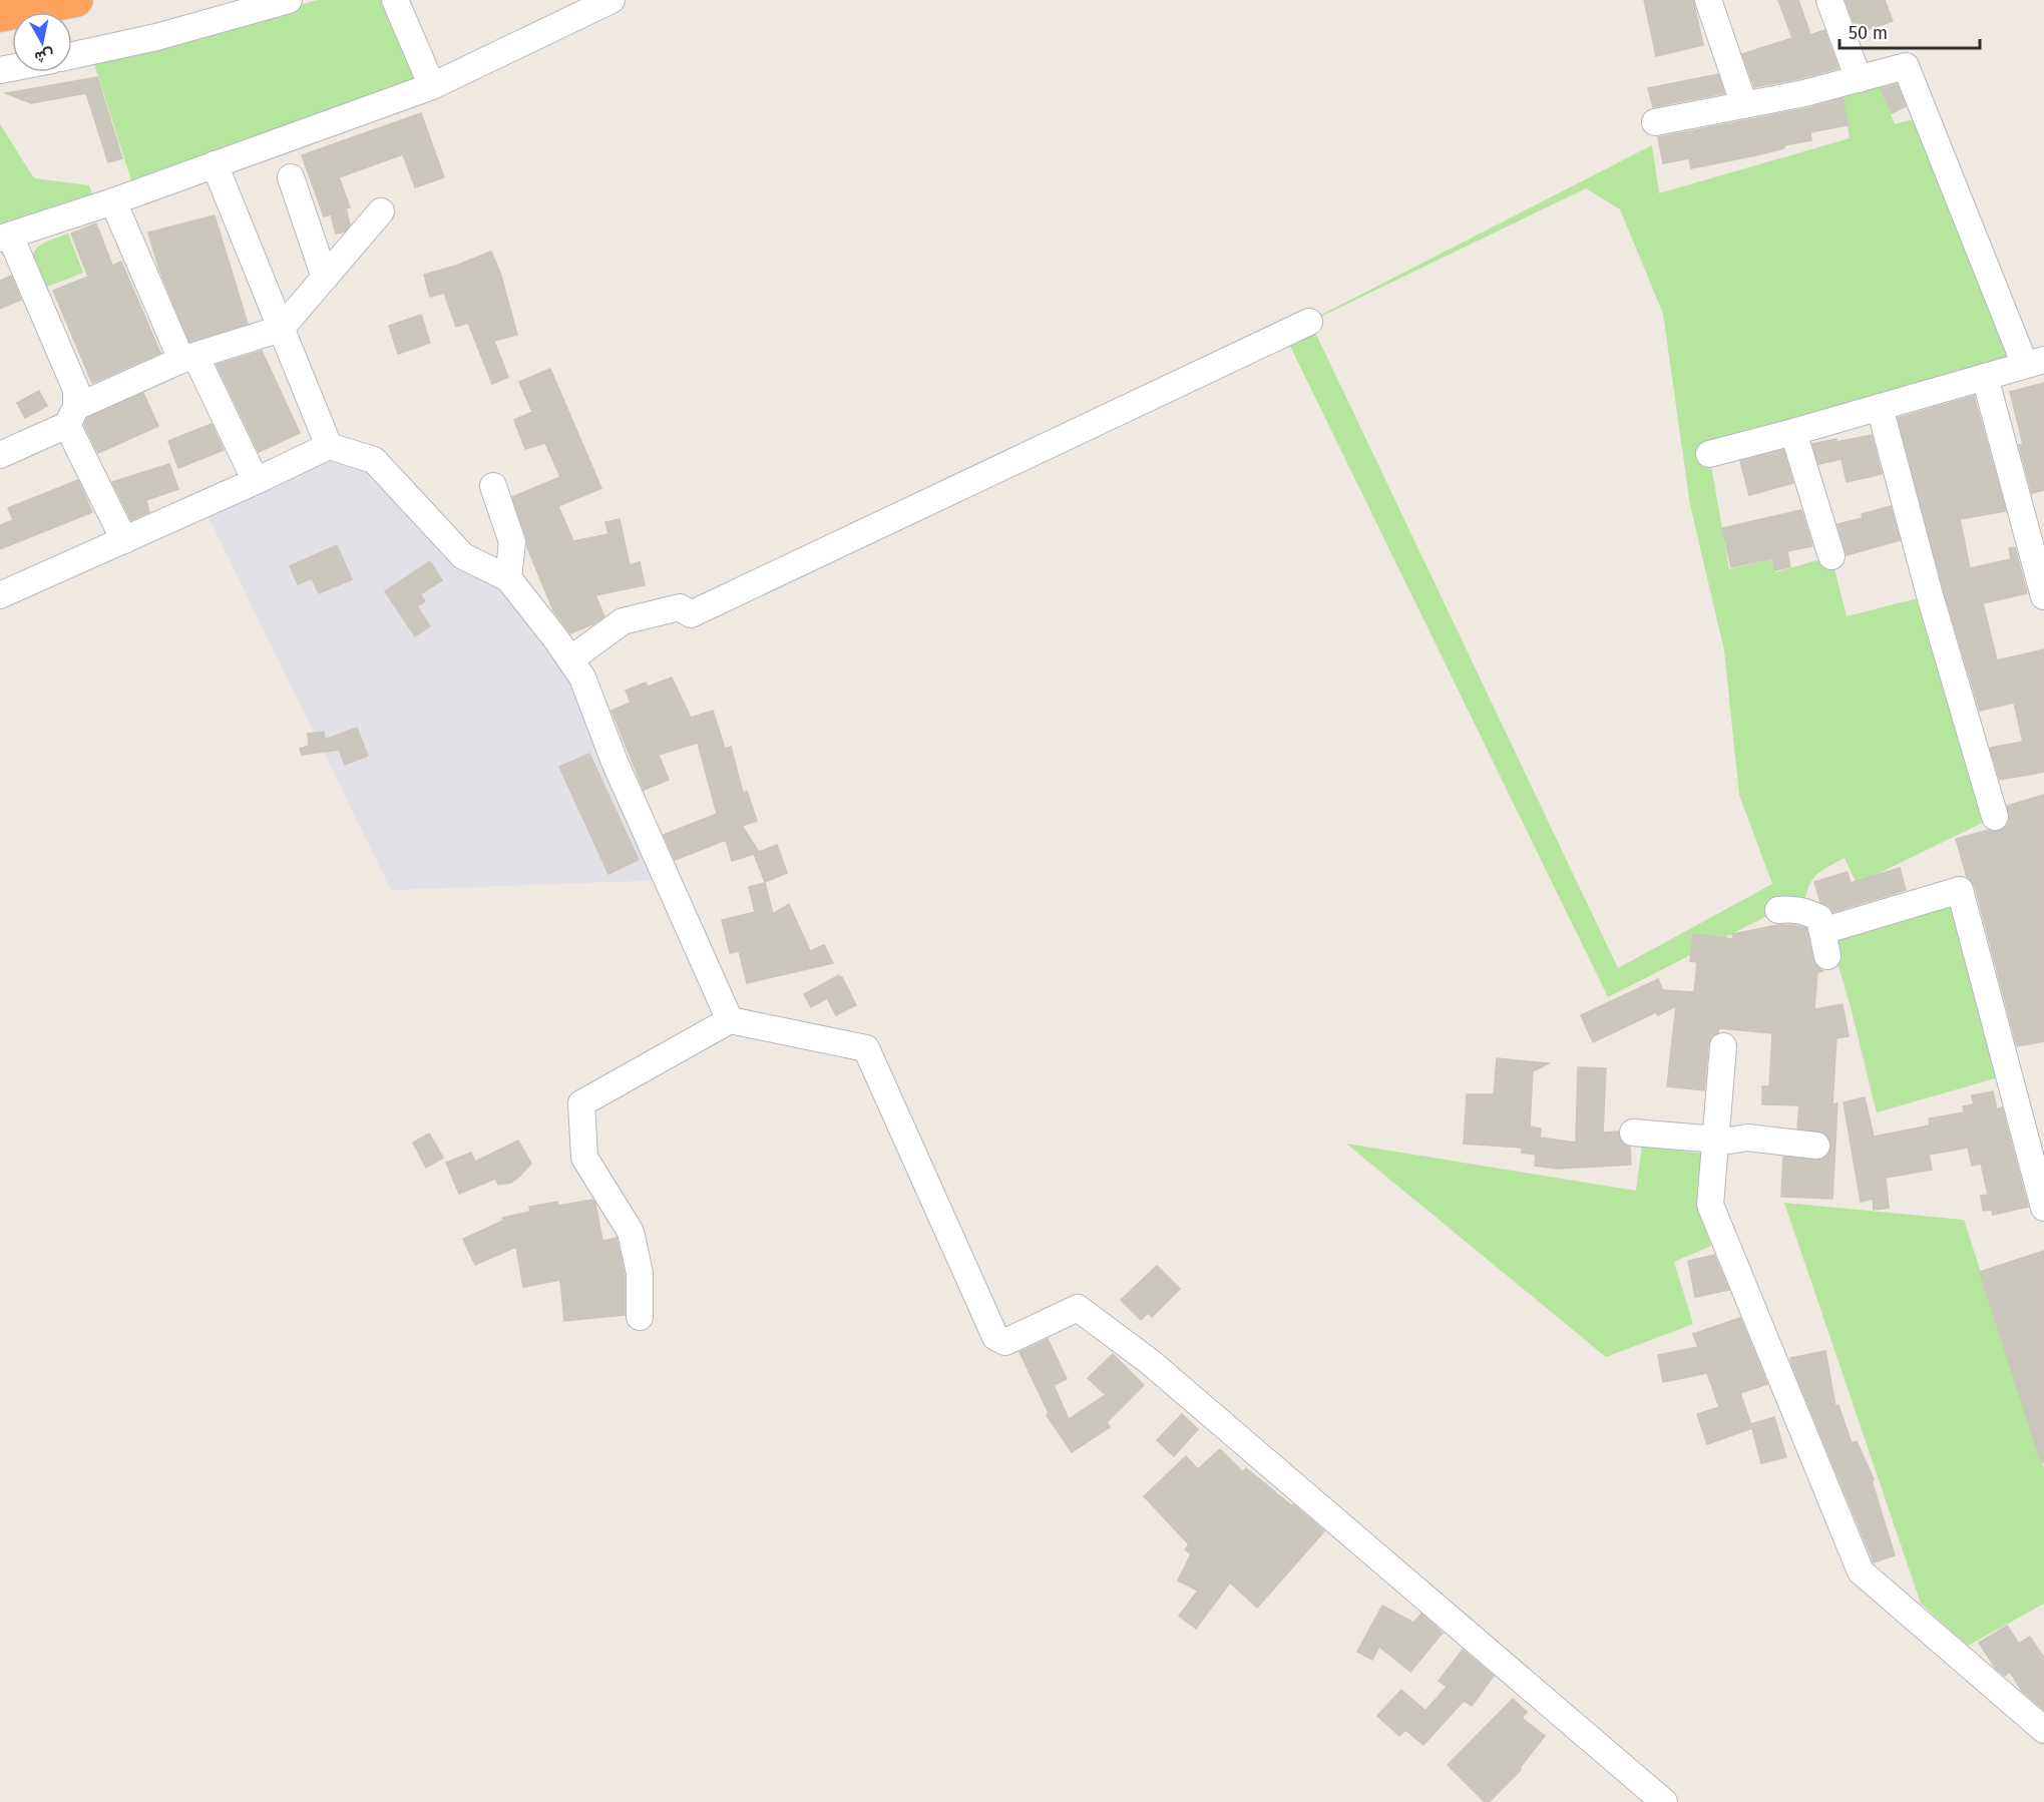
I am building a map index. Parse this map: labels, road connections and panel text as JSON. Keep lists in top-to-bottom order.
{
  "scale_bar": "50 m",
  "north": "bottom"
}
